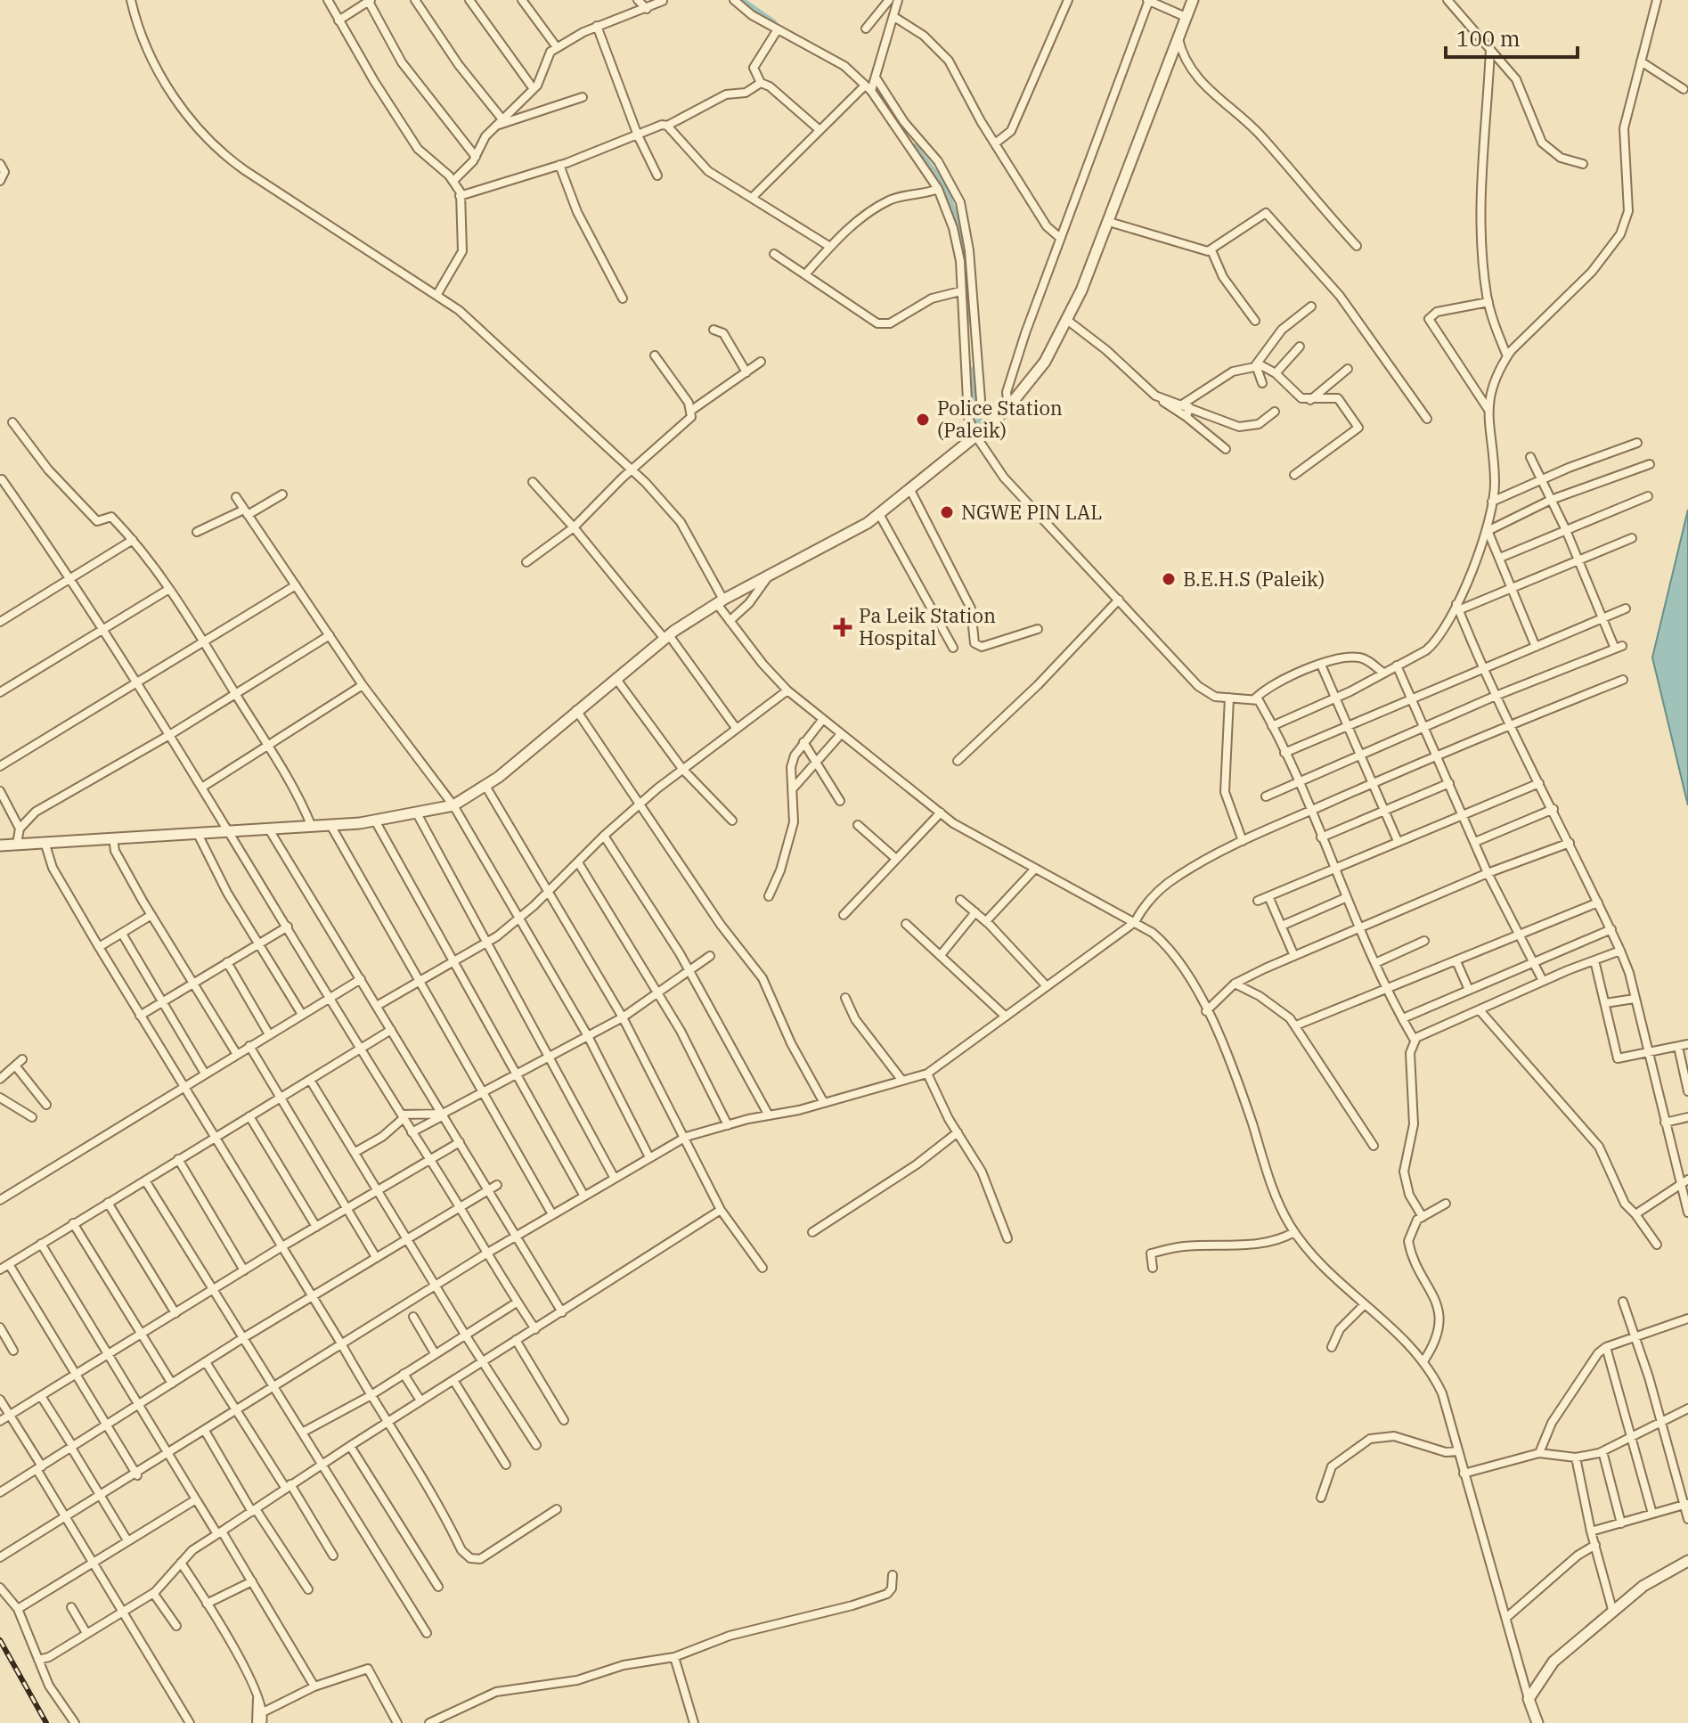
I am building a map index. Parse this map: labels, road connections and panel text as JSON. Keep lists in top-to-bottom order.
{
  "places": {
    "other": ["Police Station (Paleik)", "NGWE PIN LAL", "B.E.H.S (Paleik)"],
    "health": ["Pa Leik Station Hospital"]
  },
  "scale_bar": "100 m"
}
